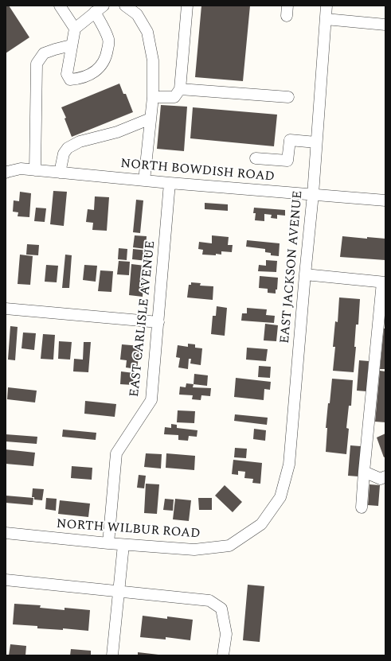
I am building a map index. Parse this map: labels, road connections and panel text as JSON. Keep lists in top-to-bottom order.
{
  "streets": {
    "street": [
      "NORTH BOWDISH ROAD",
      "EAST JACKSON AVENUE",
      "EAST CARLISLE AVENUE",
      "NORTH WILBUR ROAD"
    ]
  },
  "crossings": [
    ["NORTH BOWDISH ROAD", "EAST JACKSON AVENUE"],
    ["NORTH BOWDISH ROAD", "EAST CARLISLE AVENUE"],
    ["EAST JACKSON AVENUE", "NORTH WILBUR ROAD"],
    ["EAST CARLISLE AVENUE", "NORTH WILBUR ROAD"]
  ]
}
